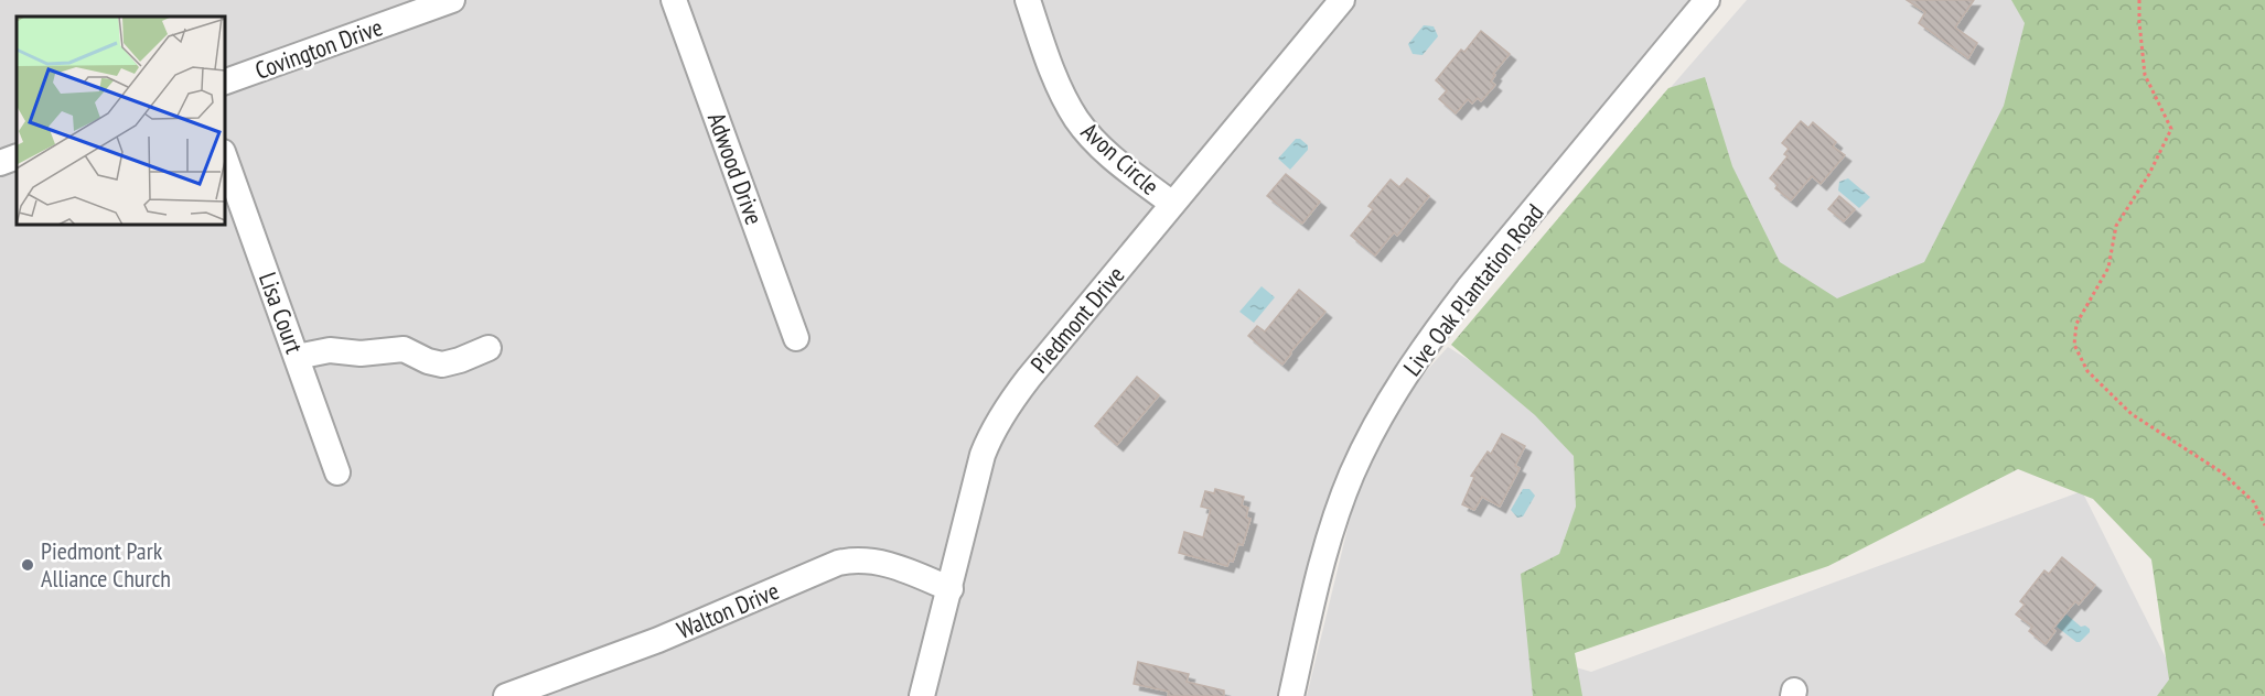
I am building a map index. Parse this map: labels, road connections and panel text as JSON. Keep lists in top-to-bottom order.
{
  "streets": {
    "street": [
      "Covington Drive",
      "Avon Circle",
      "Adwood Drive",
      "Live Oak Plantation Road",
      "Lisa Court",
      "Piedmont Drive",
      "Walton Drive"
    ]
  },
  "crossings": [
    ["Avon Circle", "Piedmont Drive"],
    ["Piedmont Drive", "Walton Drive"]
  ],
  "places": ["Piedmont Park Alliance Church"]
}
